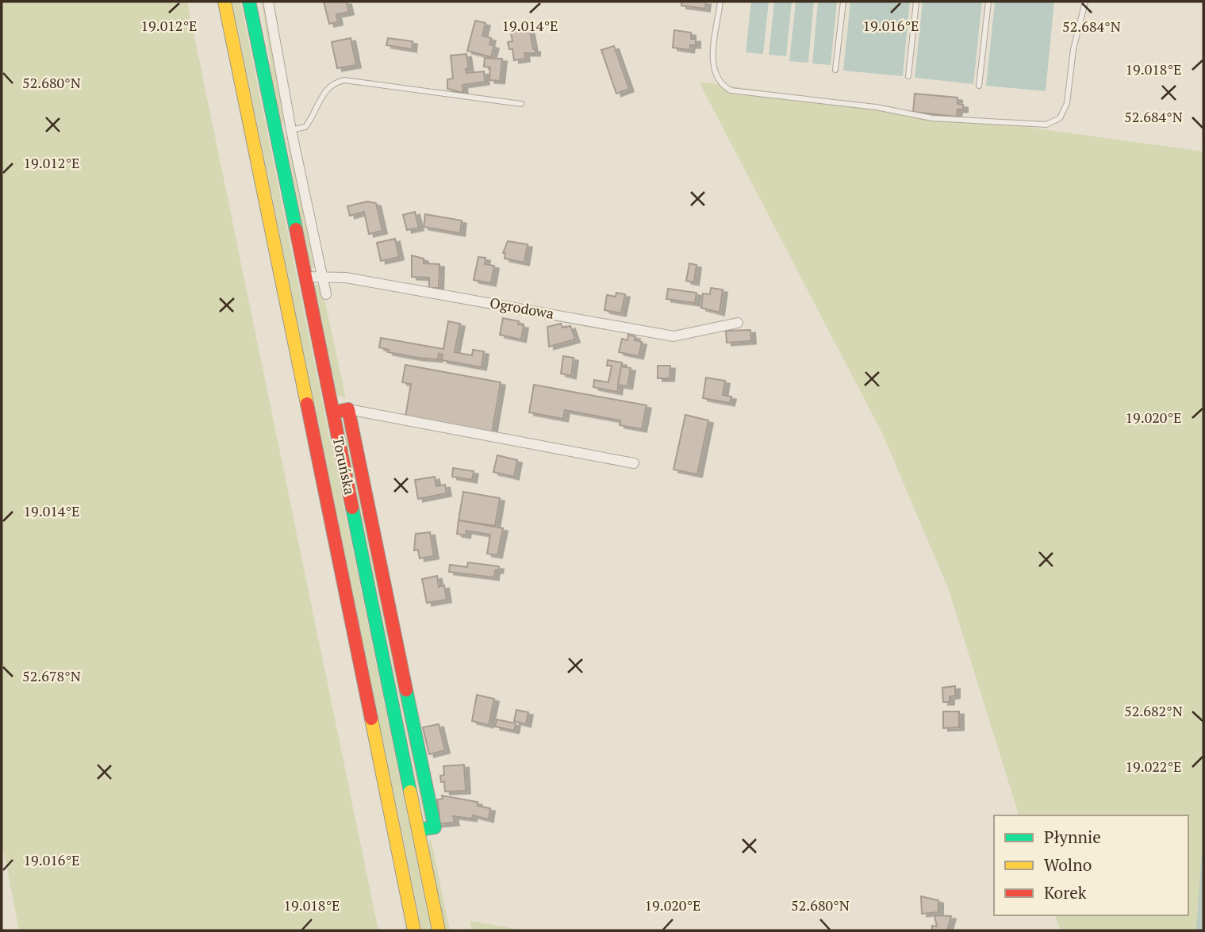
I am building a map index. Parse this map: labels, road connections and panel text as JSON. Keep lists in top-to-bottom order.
{
  "streets": {
    "main road": ["Toruńska"],
    "street": ["Ogrodowa"]
  },
  "crossings": [
    ["Ogrodowa", "Toruńska"]
  ],
  "legend": ["Płynnie", "Wolno", "Korek"],
  "coordinates": [
    "19.012°E",
    "19.014°E",
    "19.016°E",
    "52.684°N",
    "19.018°E",
    "52.680°N",
    "19.020°E",
    "52.678°N",
    "52.682°N",
    "19.022°E"
  ]
}
